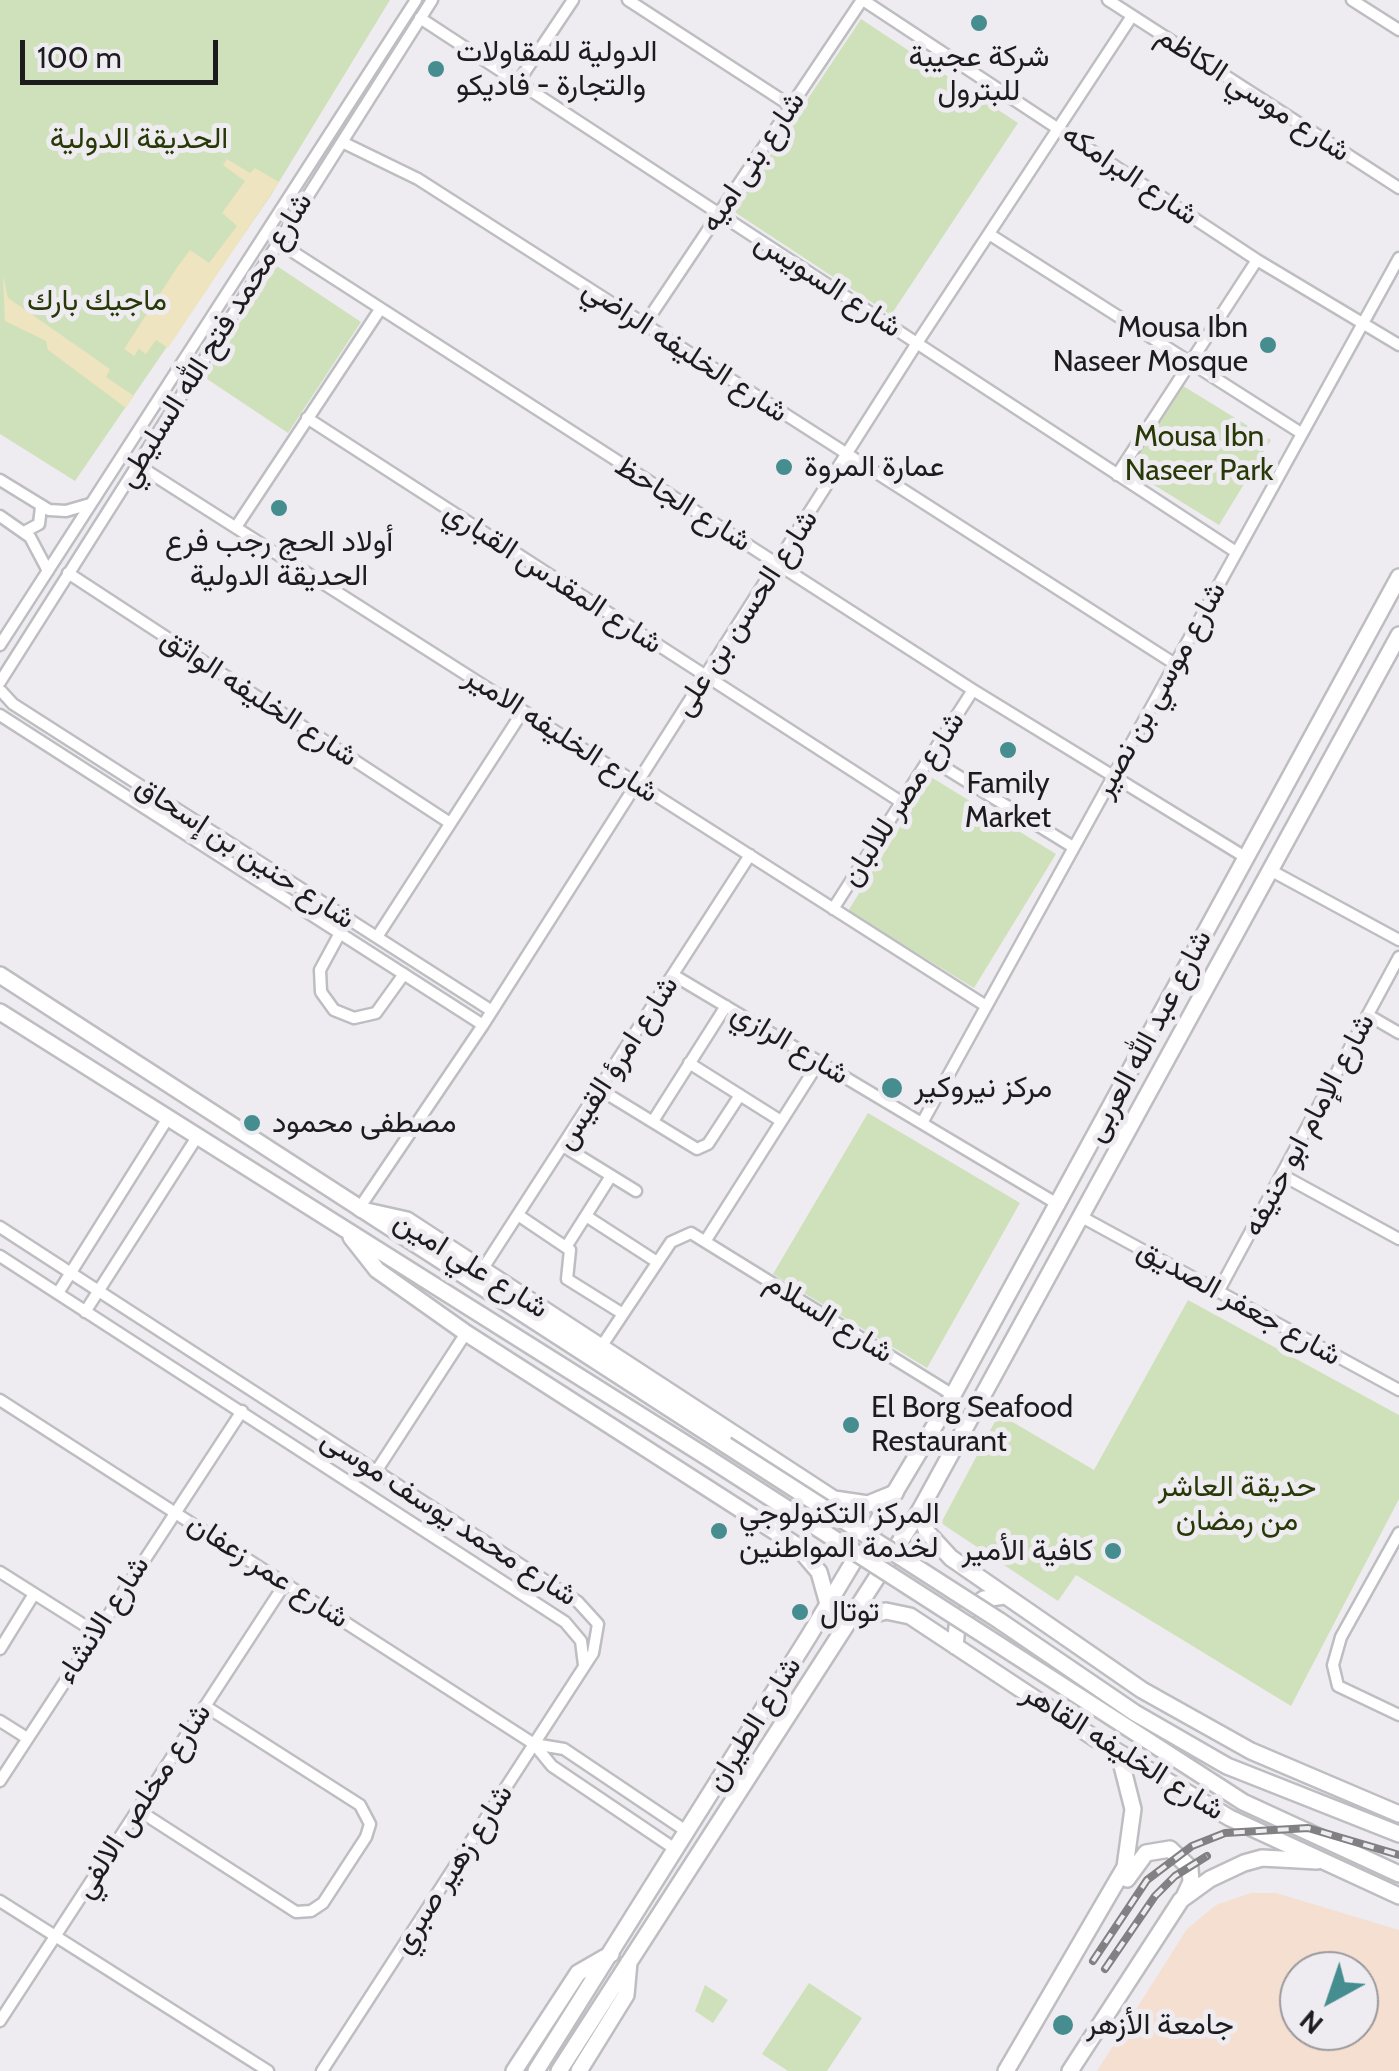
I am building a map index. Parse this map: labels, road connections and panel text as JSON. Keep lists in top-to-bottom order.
{
  "streets": {
    "main road": [
      "شارع عبد الله العربى",
      "شارع علي امين",
      "شارع الطيران",
      "شارع الخليفه القاهر"
    ],
    "street": [
      "شارع موسي الكاظم",
      "شارع بنى اميه",
      "شارع البرامكه",
      "شارع السويس",
      "شارع محمد فتح الله السليطي",
      "شارع الخليفه الراضي",
      "شارع الجاحظ",
      "شارع المقدس القباري",
      "شارع الحسن بن على",
      "شارع موسي بن نصير",
      "شارع الخليفه الواثق",
      "شارع الخليفه الامير",
      "شارع مصر للالبان",
      "شارع حنين بن إسحاق",
      "شارع الرازي",
      "شارع امرؤ القيس",
      "شارع الإمام ابو حنيفه",
      "شارع جعفر الصديق",
      "شارع السلام",
      "شارع محمد يوسف موسى",
      "شارع عمر زعفان",
      "شارع الانشاء",
      "شارع مخلص الالفي",
      "شارع زهير صبري"
    ]
  },
  "crossings": [
    ["شارع موسي الكاظم", "شارع الحسن بن على"],
    ["شارع بنى اميه", "شارع البرامكه"],
    ["شارع بنى اميه", "شارع السويس"],
    ["شارع بنى اميه", "شارع الخليفه الراضي"],
    ["شارع البرامكه", "شارع الحسن بن على"],
    ["شارع البرامكه", "شارع موسي بن نصير"],
    ["شارع السويس", "شارع محمد فتح الله السليطي"],
    ["شارع السويس", "شارع الحسن بن على"],
    ["شارع السويس", "شارع موسي بن نصير"],
    ["شارع محمد فتح الله السليطي", "شارع الخليفه الراضي"],
    ["شارع محمد فتح الله السليطي", "شارع الجاحظ"],
    ["شارع محمد فتح الله السليطي", "شارع الخليفه الواثق"],
    ["شارع محمد فتح الله السليطي", "شارع الخليفه الامير"],
    ["شارع محمد فتح الله السليطي", "شارع حنين بن إسحاق"],
    ["شارع الخليفه الراضي", "شارع الحسن بن على"],
    ["شارع الخليفه الراضي", "شارع موسي بن نصير"],
    ["شارع الجاحظ", "شارع الحسن بن على"],
    ["شارع الجاحظ", "شارع موسي بن نصير"],
    ["شارع الجاحظ", "شارع مصر للالبان"],
    ["شارع الجاحظ", "شارع عبد الله العربى"],
    ["شارع المقدس القباري", "شارع الحسن بن على"],
    ["شارع المقدس القباري", "شارع مصر للالبان"],
    ["شارع الحسن بن على", "شارع الخليفه الامير"],
    ["شارع الحسن بن على", "شارع حنين بن إسحاق"],
    ["شارع الحسن بن على", "شارع علي امين"],
    ["شارع موسي بن نصير", "شارع الخليفه الامير"],
    ["شارع موسي بن نصير", "شارع الرازي"],
    ["شارع الخليفه الامير", "شارع مصر للالبان"],
    ["شارع الخليفه الامير", "شارع امرؤ القيس"],
    ["شارع عبد الله العربى", "شارع الرازي"],
    ["شارع عبد الله العربى", "شارع علي امين"],
    ["شارع عبد الله العربى", "شارع جعفر الصديق"],
    ["شارع عبد الله العربى", "شارع السلام"],
    ["شارع عبد الله العربى", "شارع الطيران"],
    ["شارع الرازي", "شارع امرؤ القيس"],
    ["شارع امرؤ القيس", "شارع علي امين"],
    ["شارع الإمام ابو حنيفه", "شارع جعفر الصديق"],
    ["شارع علي امين", "شارع الطيران"],
    ["شارع محمد يوسف موسى", "شارع الانشاء"],
    ["شارع محمد يوسف موسى", "شارع زهير صبري"],
    ["شارع عمر زعفان", "شارع الانشاء"],
    ["شارع عمر زعفان", "شارع الطيران"],
    ["شارع عمر زعفان", "شارع مخلص الالفي"],
    ["شارع عمر زعفان", "شارع زهير صبري"],
    ["شارع الطيران", "شارع الخليفه القاهر"]
  ],
  "parks": [
    "الحديقة الدولية",
    "ماجيك بارك",
    "Mousa Ibn Naseer Park",
    "حديقة العاشر من رمضان"
  ],
  "places": [
    "شركة عجيبة للبترول",
    "الدولية للمقاولات والتجارة - فاديكو",
    "Mousa Ibn Naseer Mosque",
    "عمارة المروة",
    "أولاد الحج رجب فرع الحديقة الدولية",
    "Family Market",
    "مركز نيروكير",
    "مصطفى محمود",
    "El Borg Seafood Restaurant",
    "المركز التكنولوجي لخدمة المواطنين",
    "كافية الأمير",
    "توتال",
    "جامعة الأزهر"
  ],
  "scale_bar": "100 m",
  "north": "bottom left"
}
